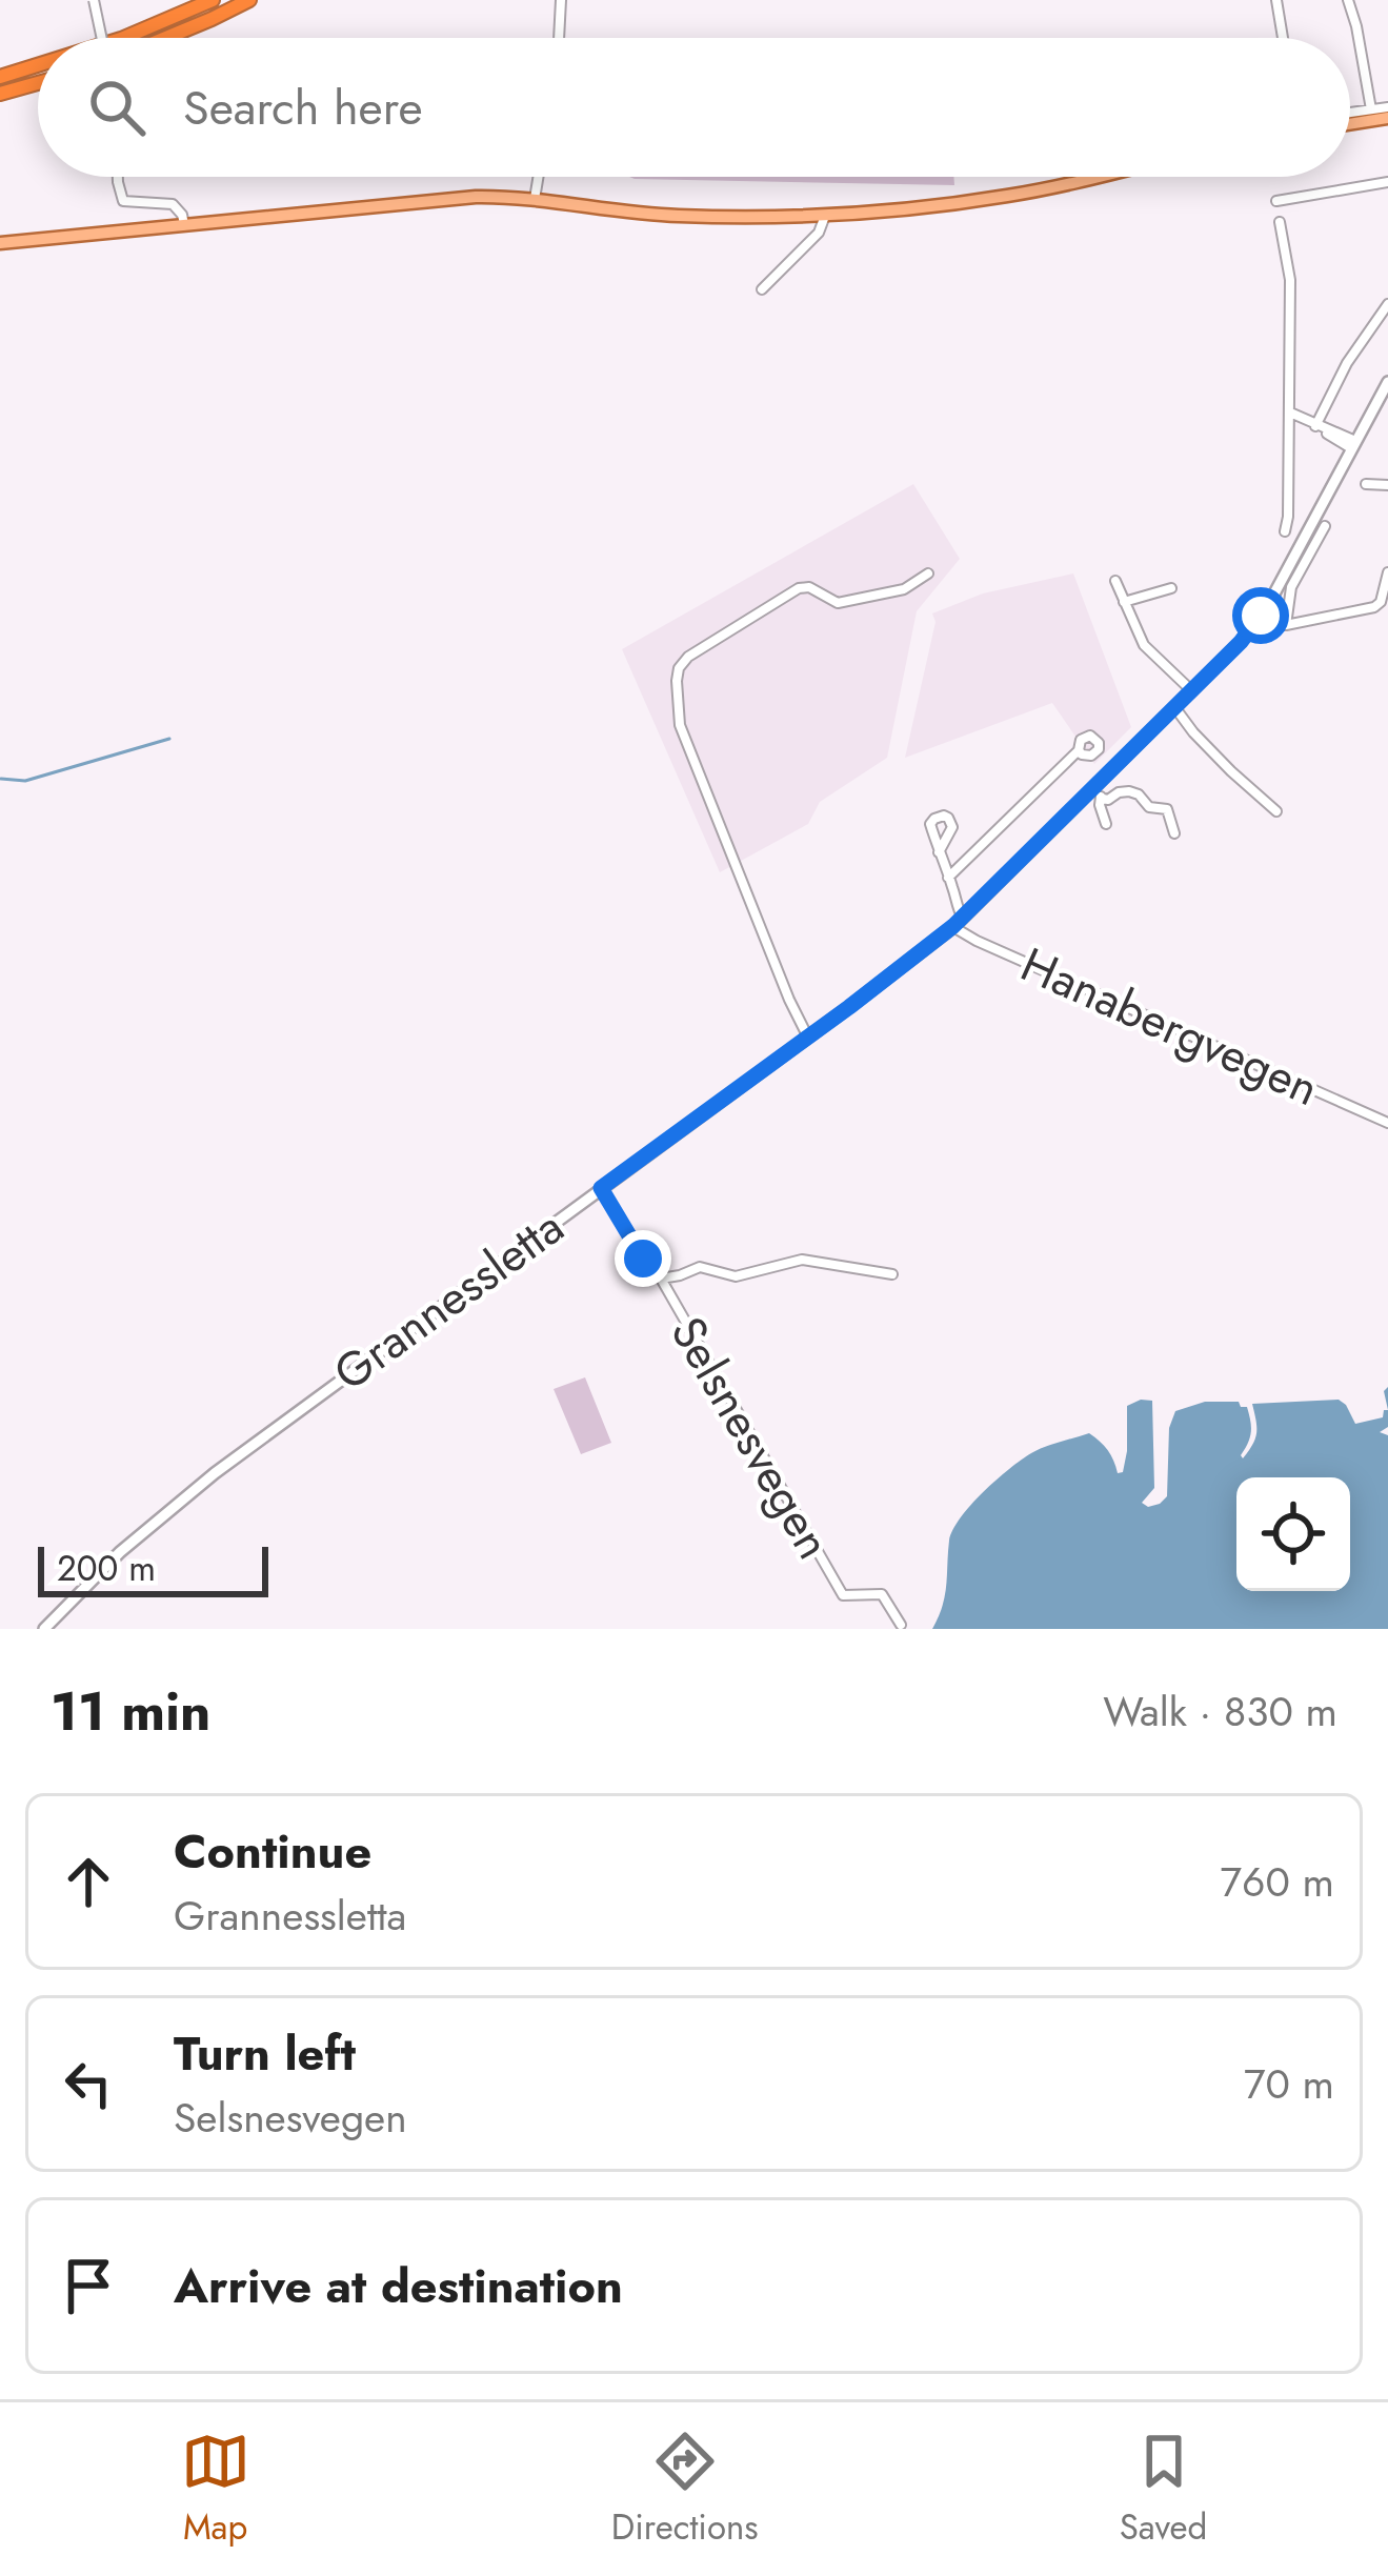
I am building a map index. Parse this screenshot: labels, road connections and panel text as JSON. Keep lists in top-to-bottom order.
{
  "streets": {
    "main road": ["Grannessletta"],
    "street": ["Hanabergvegen", "Selsnesvegen"]
  },
  "crossings": [
    ["Hanabergvegen", "Grannessletta"],
    ["Grannessletta", "Selsnesvegen"]
  ],
  "scale_bar": "200 m",
  "page": {
    "search": "Search here",
    "scale": "200 m",
    "heading": ["11 min", "Walk · 830 m"],
    "list": [
      ["Continue", "Grannessletta", "760 m"],
      ["Turn left", "Selsnesvegen", "70 m"],
      "Arrive at destination"
    ],
    "nav": ["Map", "Directions", "Saved"]
  }
}
